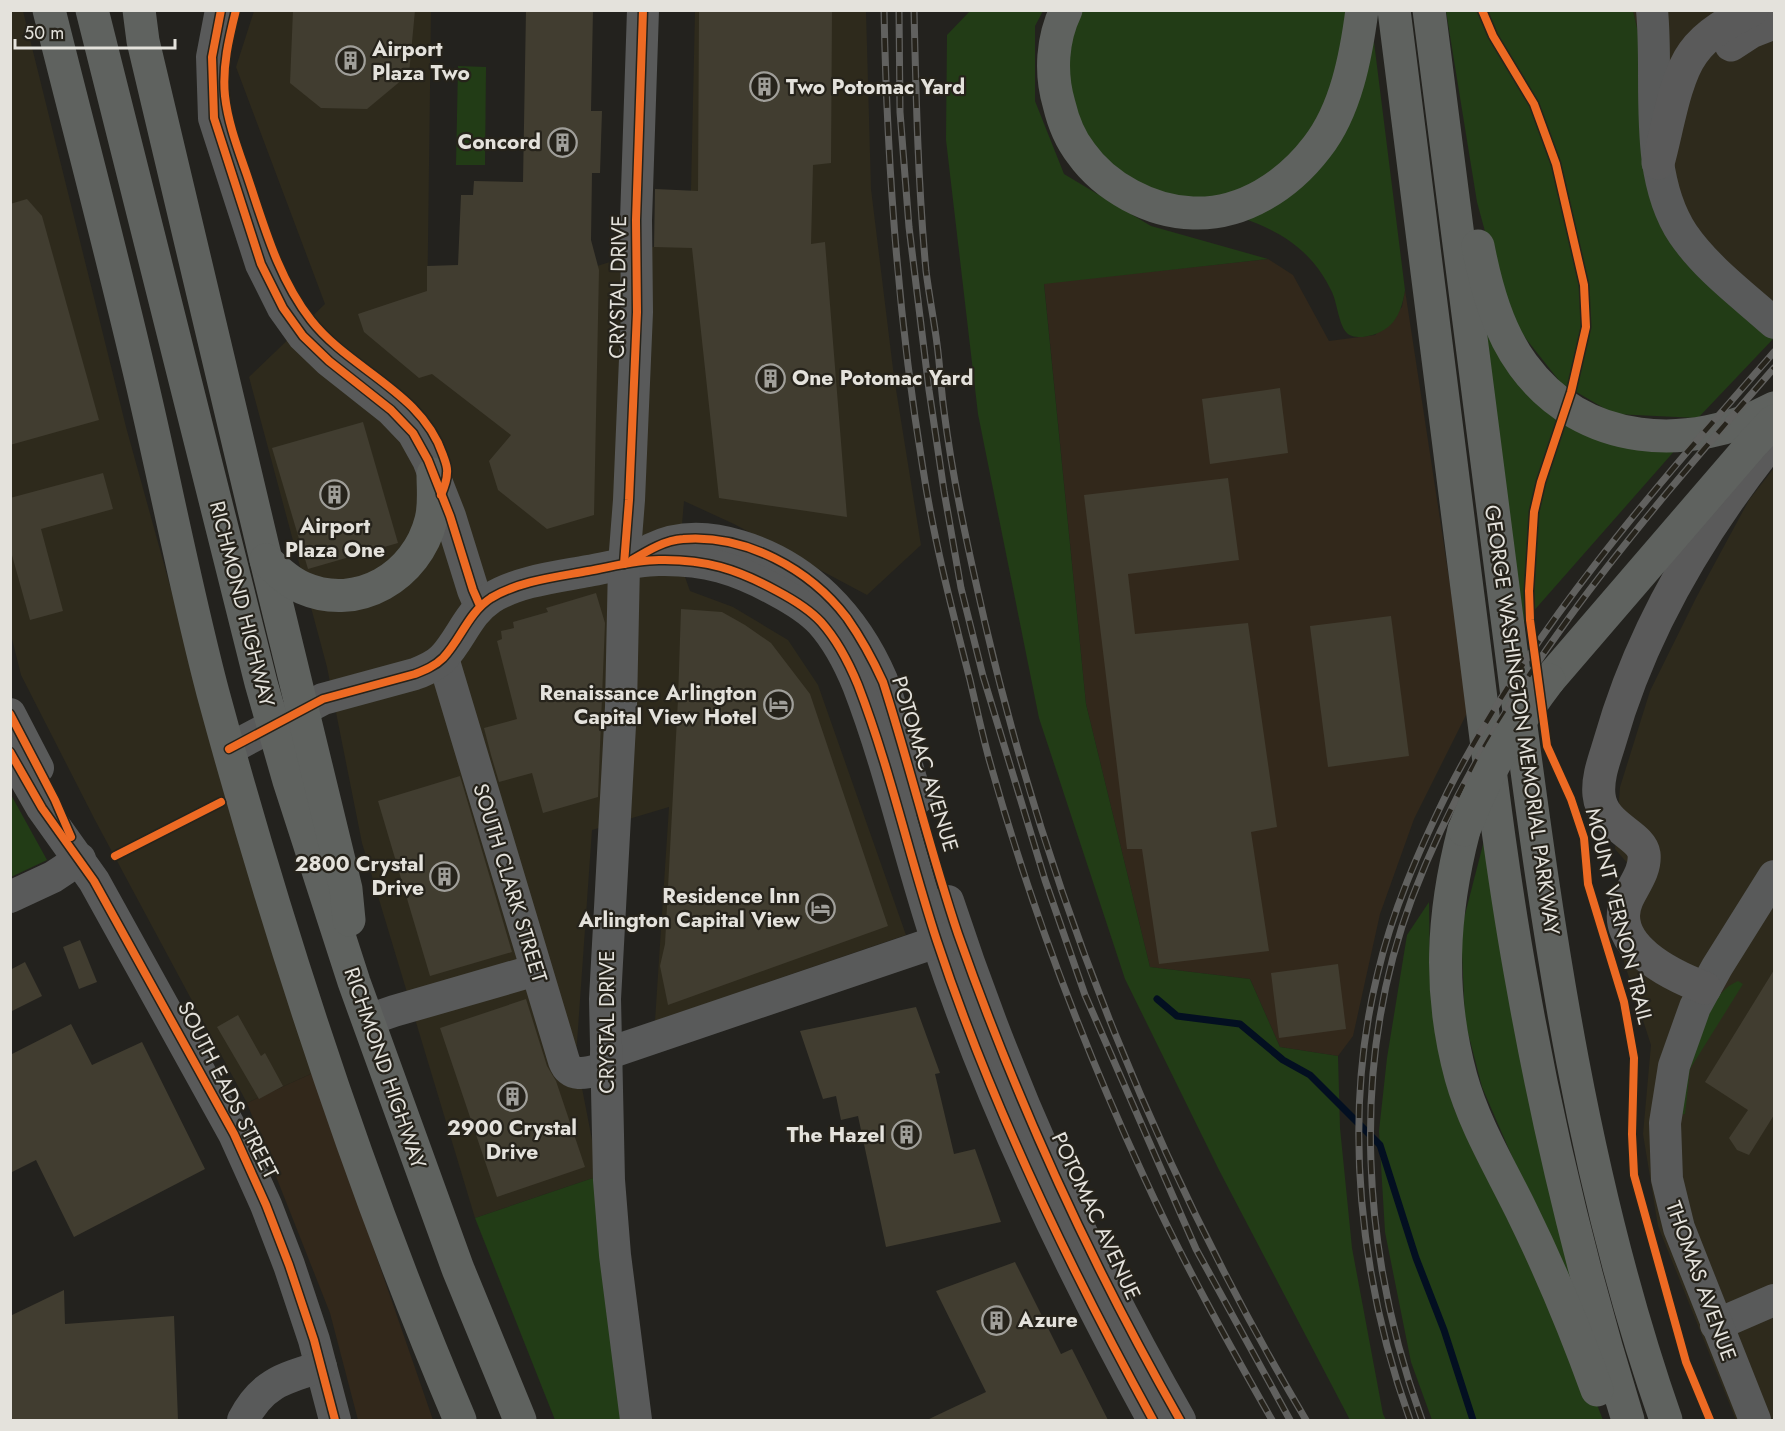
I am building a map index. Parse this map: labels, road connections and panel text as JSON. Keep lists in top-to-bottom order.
{
  "streets": {
    "highway": ["RICHMOND HIGHWAY", "GEORGE WASHINGTON MEMORIAL PARKWAY"],
    "street": [
      "CRYSTAL DRIVE",
      "POTOMAC AVENUE",
      "SOUTH CLARK STREET",
      "SOUTH EADS STREET",
      "THOMAS AVENUE"
    ],
    "cycle path": ["MOUNT VERNON TRAIL"]
  },
  "crossings": [
    ["CRYSTAL DRIVE", "POTOMAC AVENUE"],
    ["CRYSTAL DRIVE", "SOUTH CLARK STREET"],
    ["POTOMAC AVENUE", "SOUTH CLARK STREET"]
  ],
  "places": {
    "building": [
      "Airport Plaza Two",
      "Two Potomac Yard",
      "Concord",
      "One Potomac Yard",
      "Airport Plaza One",
      "2800 Crystal Drive",
      "2900 Crystal Drive",
      "The Hazel",
      "Azure"
    ],
    "hotel": ["Renaissance Arlington Capital View Hotel", "Residence Inn Arlington Capital View"]
  },
  "scale_bar": "50 m"
}
